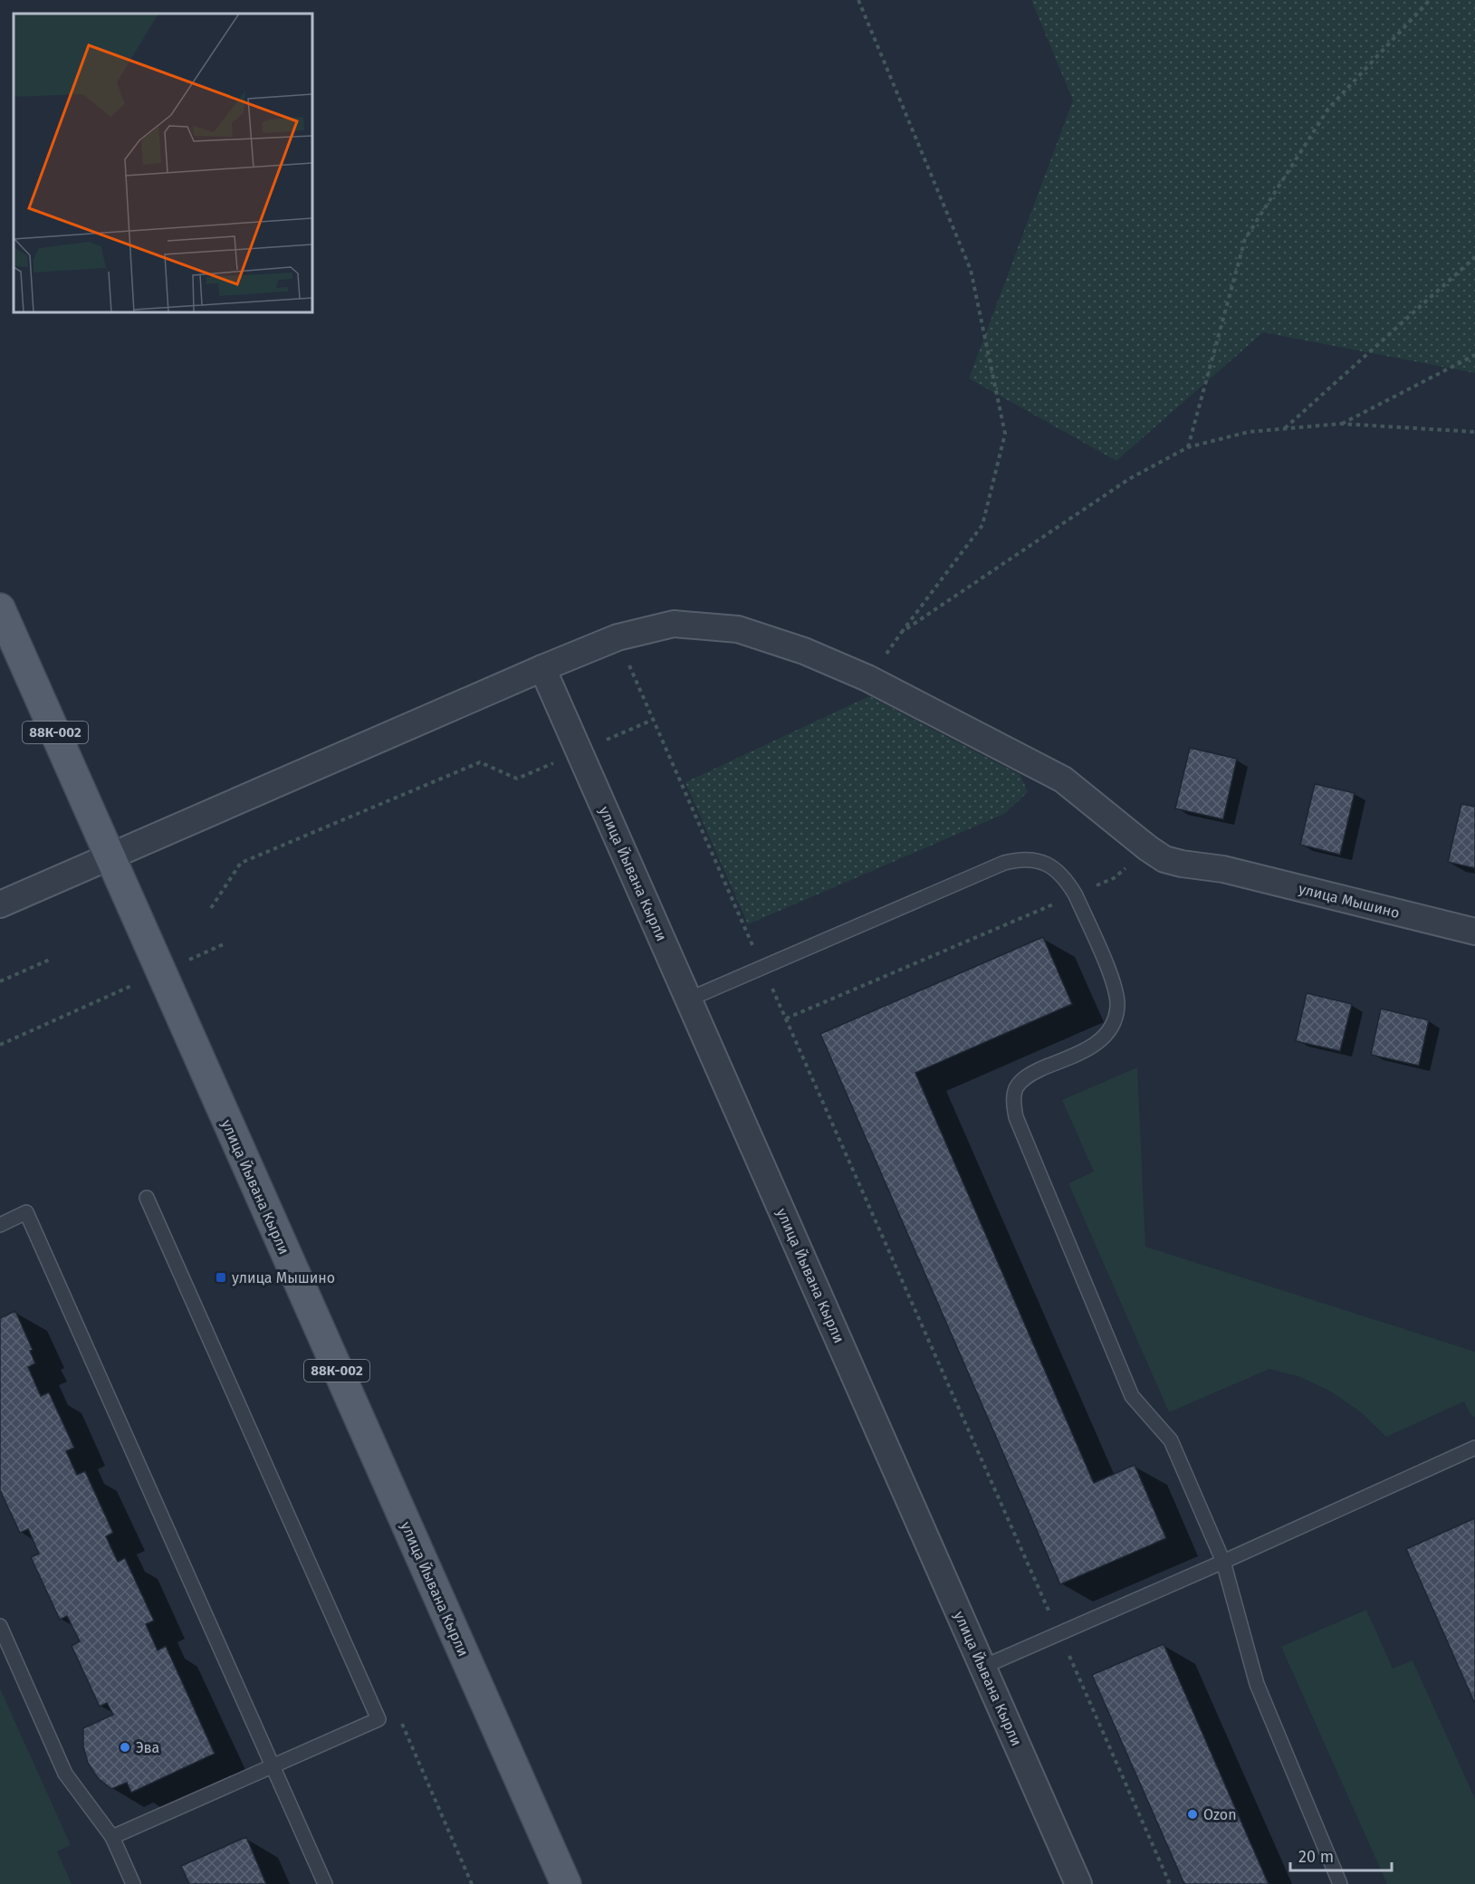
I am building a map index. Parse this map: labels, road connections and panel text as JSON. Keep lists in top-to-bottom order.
{
  "streets": {
    "main road": ["88К-002", "улица Йывана Кырли"],
    "street": ["улица Мышино"]
  },
  "crossings": [
    ["улица Йывана Кырли", "улица Мышино"]
  ],
  "places": {
    "transit": ["улица Мышино"],
    "other": ["Эва", "Ozon"]
  },
  "scale_bar": "20 m"
}
